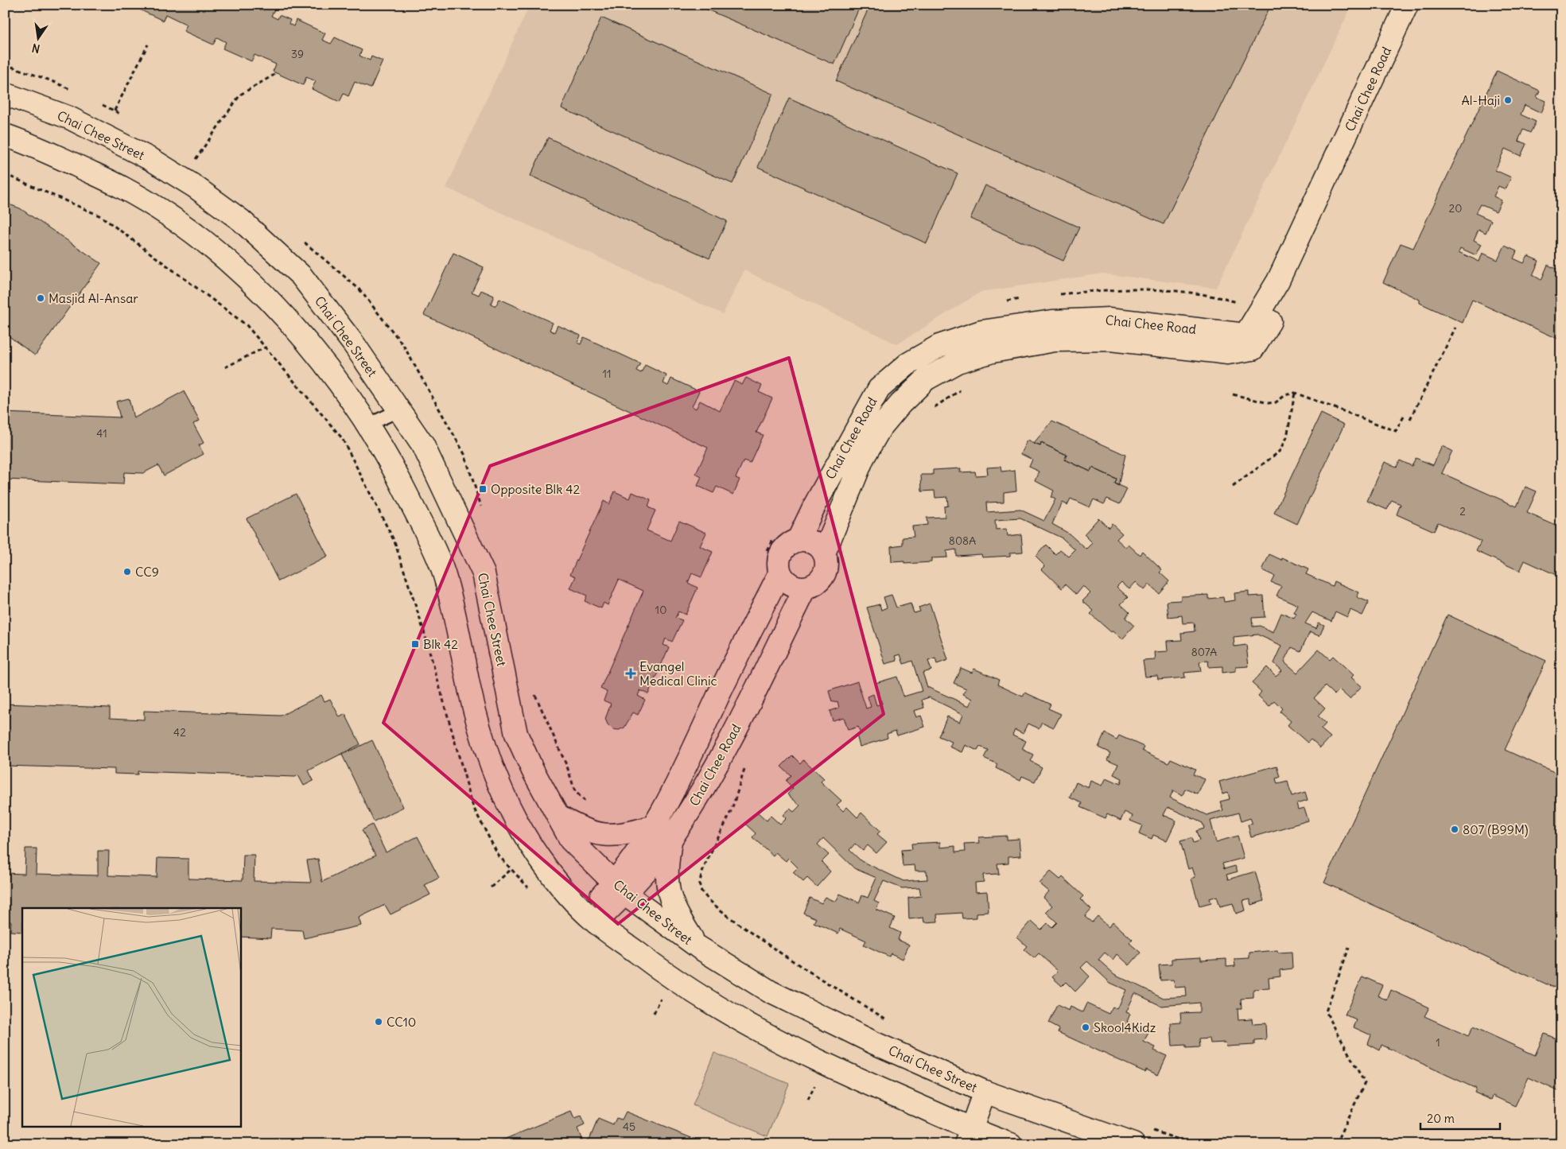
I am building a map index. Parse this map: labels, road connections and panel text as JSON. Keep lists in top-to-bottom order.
{
  "streets": {
    "street": ["Chai Chee Road", "Chai Chee Street"]
  },
  "crossings": [
    ["Chai Chee Road", "Chai Chee Street"]
  ],
  "places": {
    "other": [
      "Al-Haji",
      "Masjid Al-Ansar",
      "CC9",
      "807 (B99M)",
      "CC10",
      "Skool4Kidz"
    ],
    "transit": ["Opposite Blk 42", "Blk 42"],
    "health": ["Evangel Medical Clinic"]
  },
  "house_numbers": [
    "39",
    "20",
    "11",
    "41",
    "2",
    "808A",
    "10",
    "807A",
    "42",
    "1",
    "45"
  ],
  "scale_bar": "20 m",
  "north": "bottom"
}
